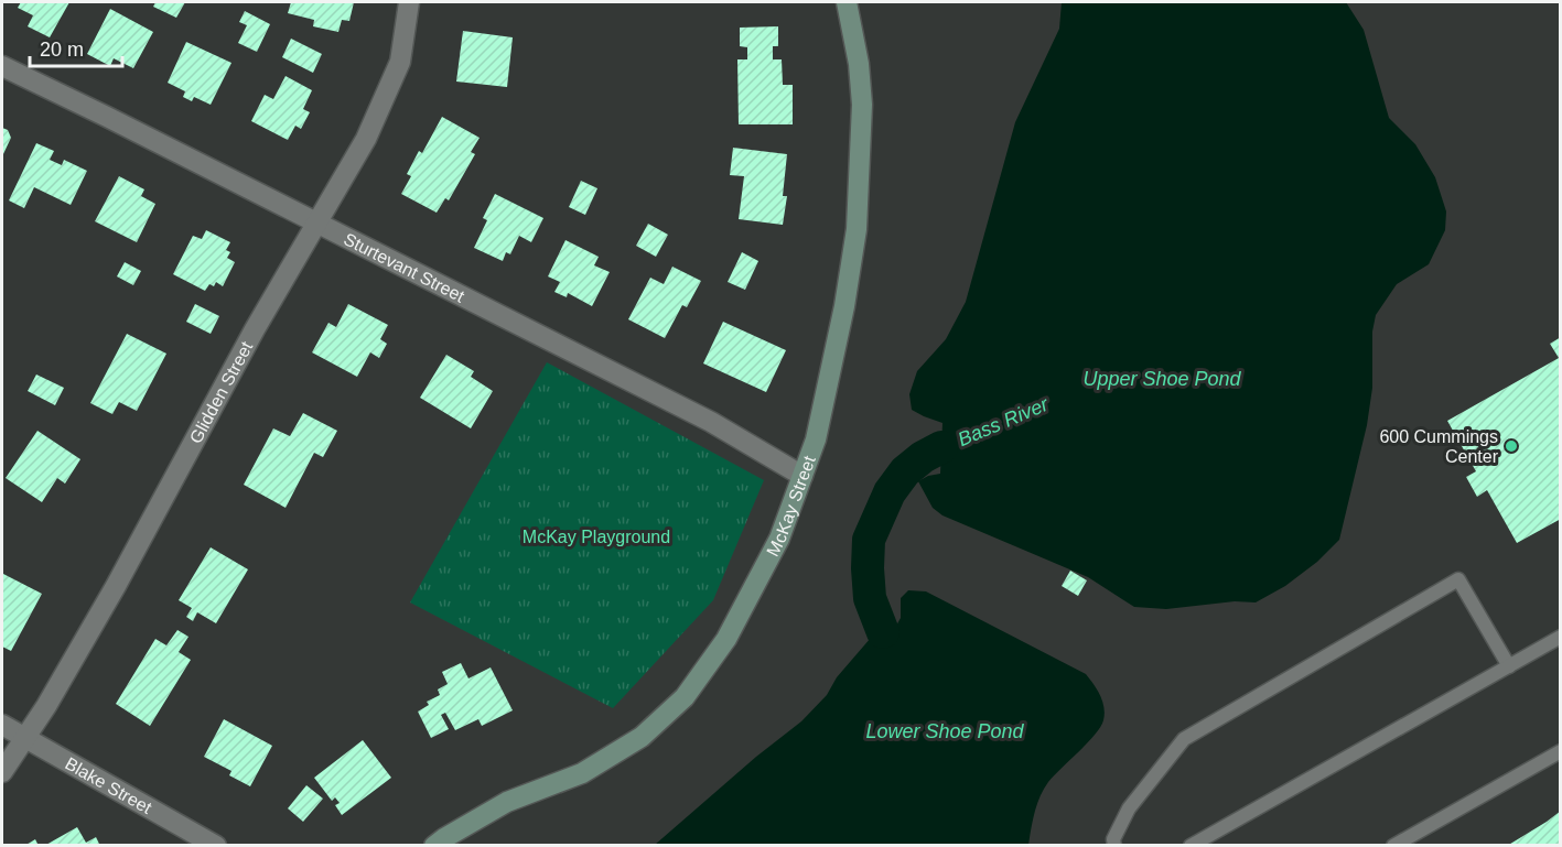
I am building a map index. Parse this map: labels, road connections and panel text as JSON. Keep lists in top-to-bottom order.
{
  "streets": {
    "main road": ["McKay Street"],
    "street": ["Sturtevant Street", "Glidden Street", "Blake Street"]
  },
  "crossings": [
    ["Sturtevant Street", "Glidden Street"],
    ["Sturtevant Street", "McKay Street"],
    ["Glidden Street", "Blake Street"]
  ],
  "water": ["Upper Shoe Pond", "Bass River", "Lower Shoe Pond"],
  "parks": ["McKay Playground"],
  "places": ["600 Cummings Center"],
  "scale_bar": "20 m"
}
